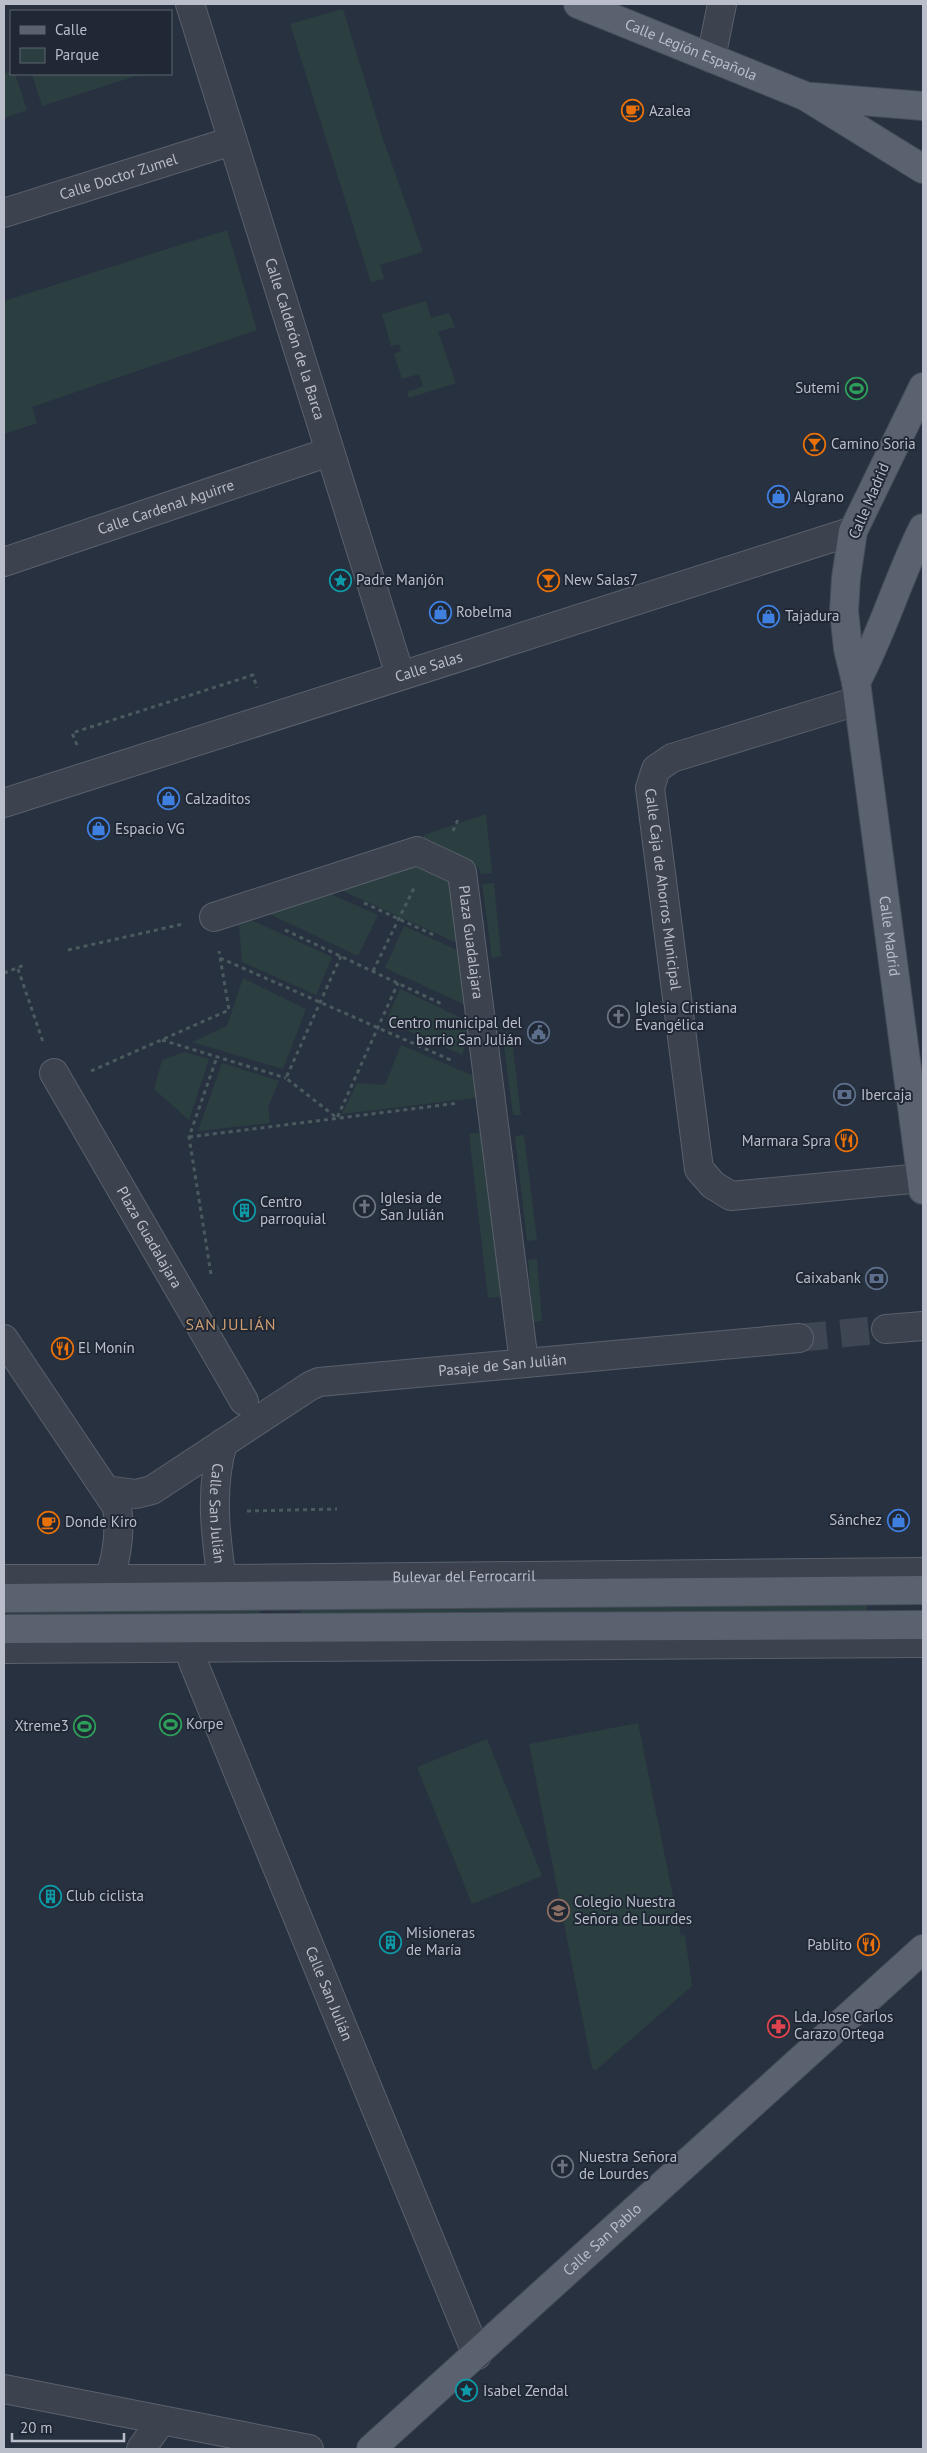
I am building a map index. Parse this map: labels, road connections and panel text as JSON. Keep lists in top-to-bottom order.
{
  "streets": {
    "main road": [
      "Calle Legión Española",
      "Calle Madrid",
      "Bulevar del Ferrocarril",
      "Calle San Pablo"
    ],
    "street": [
      "Calle Doctor Zumel",
      "Calle Calderón de la Barca",
      "Calle Cardenal Aguirre",
      "Calle Salas",
      "Calle Caja de Ahorros Municipal",
      "Plaza Guadalajara",
      "Pasaje de San Julián",
      "Calle San Julián"
    ]
  },
  "crossings": [
    ["Calle Doctor Zumel", "Calle Calderón de la Barca"],
    ["Calle Calderón de la Barca", "Calle Cardenal Aguirre"],
    ["Calle Calderón de la Barca", "Calle Salas"],
    ["Calle Madrid", "Calle Salas"],
    ["Calle Madrid", "Calle Caja de Ahorros Municipal"],
    ["Plaza Guadalajara", "Pasaje de San Julián"],
    ["Pasaje de San Julián", "Calle San Julián"],
    ["Calle San Julián", "Bulevar del Ferrocarril"],
    ["Calle San Julián", "Calle San Pablo"]
  ],
  "districts": ["SAN JULIÁN"],
  "places": {
    "cafe": ["Azalea", "Donde Kiro"],
    "sports": ["Sutemi", "Korpe", "Xtreme3"],
    "bar": ["Camino Soria", "New Salas7"],
    "shop": [
      "Algrano",
      "Robelma",
      "Tajadura",
      "Calzaditos",
      "Espacio VG",
      "Sánchez"
    ],
    "place": ["Padre Manjón", "Isabel Zendal"],
    "church": ["Iglesia Cristiana Evangélica", "Iglesia de San Julián", "Nuestra Señora de Lourdes"],
    "public building": ["Centro municipal del barrio San Julián"],
    "bank": ["Ibercaja", "Caixabank"],
    "restaurant": ["Marmara Spra", "El Monín", "Pablito"],
    "building": ["Centro parroquial", "Club ciclista", "Misioneras de María"],
    "school or university": ["Colegio Nuestra Señora de Lourdes"],
    "pharmacy": ["Lda. Jose Carlos Carazo Ortega"]
  },
  "legend": ["Calle", "Parque"],
  "scale_bar": "20 m"
}
